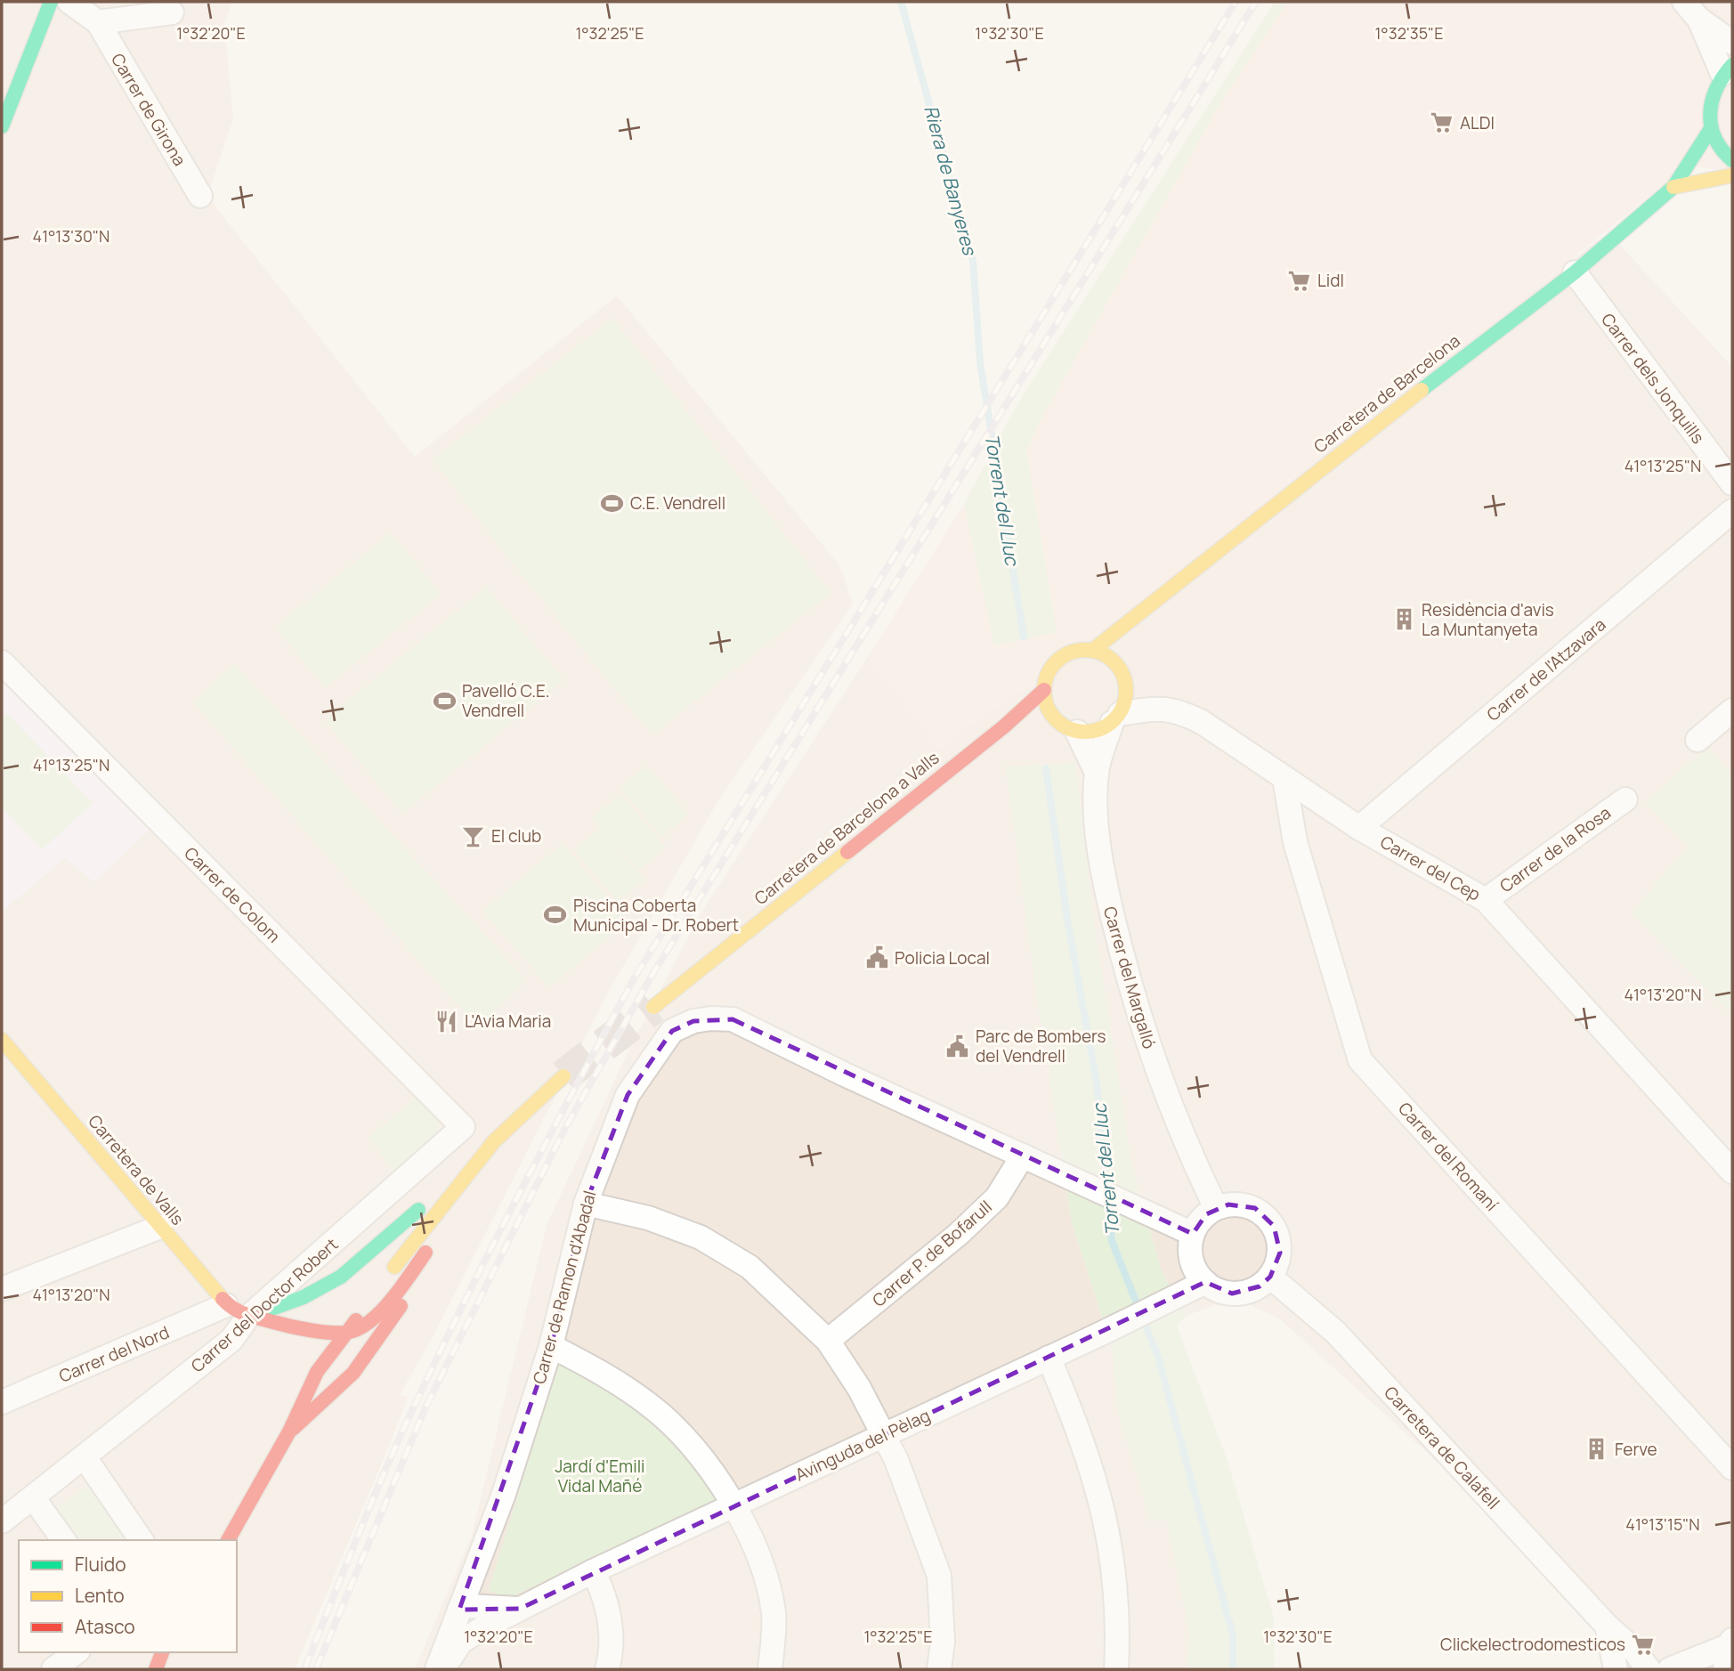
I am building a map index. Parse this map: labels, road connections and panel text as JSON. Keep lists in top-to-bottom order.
{
  "streets": {
    "street": [
      "Carrer de Girona",
      "Carrer dels Jonquills",
      "Carretera de Barcelona",
      "Carrer de l'Atzavara",
      "Carretera de Barcelona a Valls",
      "Carrer de la Rosa",
      "Carrer del Cep",
      "Carrer de Colom",
      "Carrer del Margalló",
      "Carrer del Romaní",
      "Carretera de Valls",
      "Carrer P. de Bofarull",
      "Carrer de Ramon d'Abadal",
      "Carrer del Doctor Robert",
      "Carrer del Nord",
      "Avinguda del Pèlag",
      "Carretera de Calafell"
    ]
  },
  "crossings": [
    ["Carrer dels Jonquills", "Carretera de Barcelona"],
    ["Carretera de Barcelona", "Carrer del Cep"],
    ["Carretera de Barcelona", "Carrer del Margalló"],
    ["Carrer de l'Atzavara", "Carrer del Cep"],
    ["Carrer de la Rosa", "Carrer del Cep"],
    ["Carrer del Cep", "Carrer del Margalló"],
    ["Carrer del Cep", "Carrer del Romaní"],
    ["Carrer de Colom", "Carrer del Doctor Robert"],
    ["Carrer del Margalló", "Avinguda del Pèlag"],
    ["Carrer del Margalló", "Carretera de Calafell"],
    ["Carretera de Valls", "Carrer del Doctor Robert"],
    ["Carretera de Valls", "Carrer del Nord"],
    ["Carrer P. de Bofarull", "Carrer de Ramon d'Abadal"],
    ["Avinguda del Pèlag", "Carretera de Calafell"]
  ],
  "water": ["Riera de Banyeres", "Torrent del Lluc"],
  "parks": ["Jardí d'Emili Vidal Mañé"],
  "places": {
    "supermarket": ["ALDI", "Lidl", "Clickelectrodomesticos"],
    "sports": ["C.E. Vendrell", "Pavelló C.E. Vendrell", "Piscina Coberta Municipal - Dr. Robert"],
    "building": ["Residència d'avis La Muntanyeta", "Ferve"],
    "bar": ["El club"],
    "public building": ["Policia Local", "Parc de Bombers del Vendrell"],
    "restaurant": ["L'Avia Maria"]
  },
  "legend": ["Fluido", "Lento", "Atasco"],
  "coordinates": [
    "1°32'20\"E",
    "1°32'25\"E",
    "1°32'30\"E",
    "1°32'35\"E",
    "41°13'30\"N",
    "41°13'25\"N",
    "41°13'20\"N",
    "41°13'15\"N"
  ]
}
